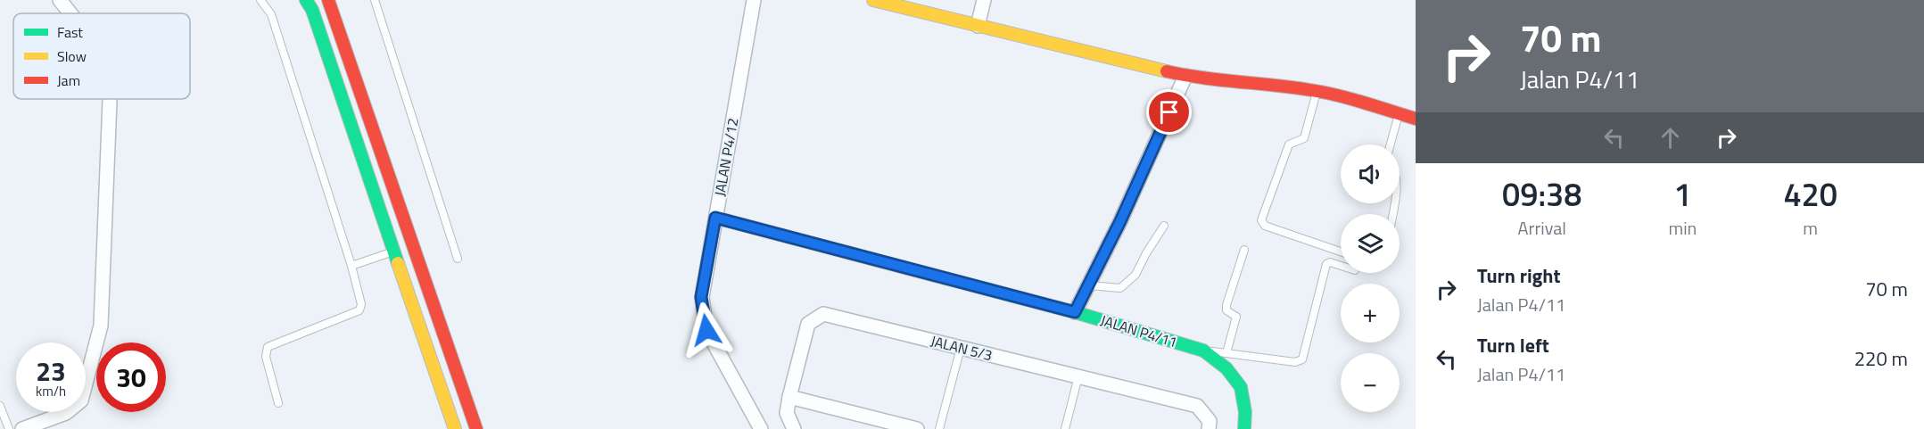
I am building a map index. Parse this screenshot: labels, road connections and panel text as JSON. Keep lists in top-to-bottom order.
{
  "streets": {
    "street": ["JALAN P4/12", "JALAN P4/11", "JALAN 5/3"]
  },
  "crossings": [
    ["JALAN P4/12", "JALAN P4/11"]
  ],
  "legend": ["Fast", "Slow", "Jam"],
  "page": {
    "turn": ["70 m", "Jalan P4/11"],
    "map_buttons": ["+", "−"],
    "eta": [
      "09:38",
      "Arrival",
      "1",
      "min",
      "420",
      "m"
    ],
    "list": [
      {
        "name": "Turn right",
        "note": "Jalan P4/11",
        "value": "70 m"
      },
      {
        "name": "Turn left",
        "note": "Jalan P4/11",
        "value": "220 m"
      }
    ],
    "speed": "23 km/h",
    "limit": "30"
  }
}
